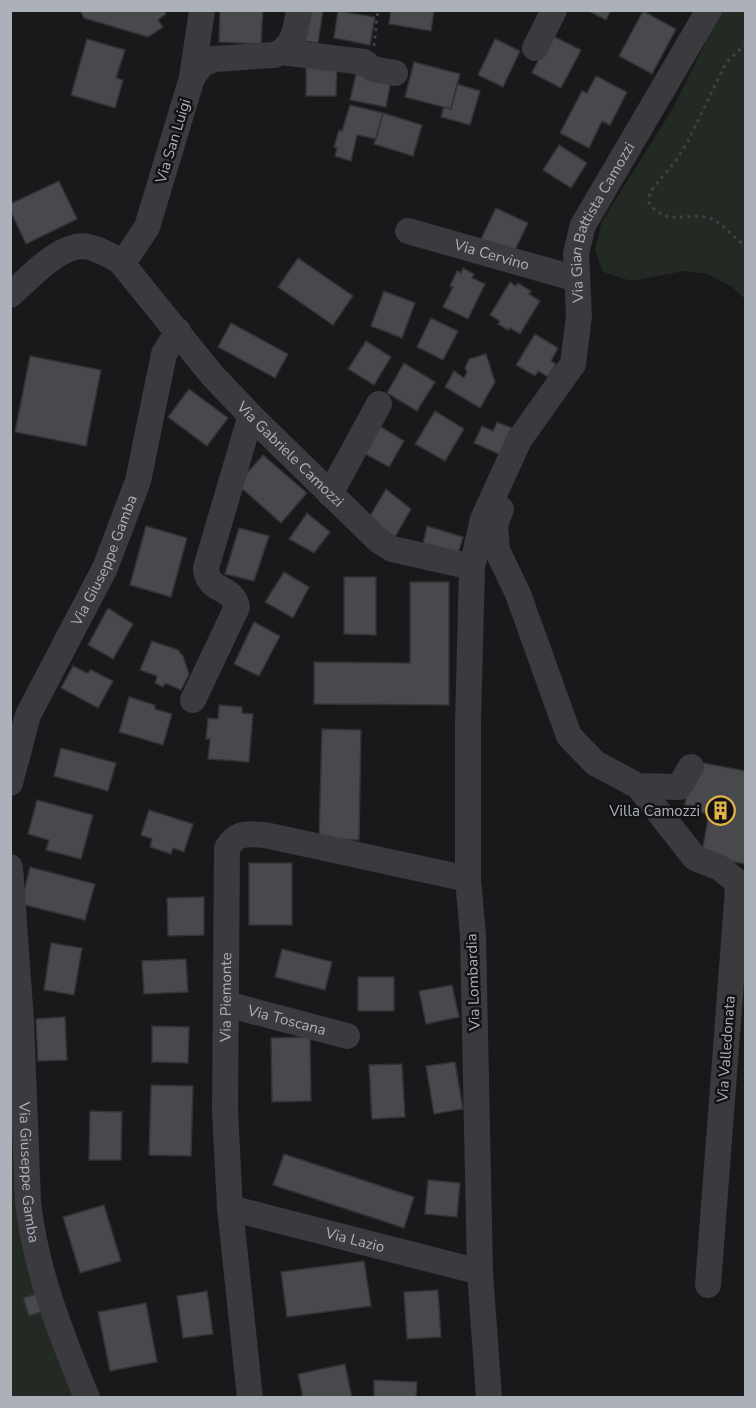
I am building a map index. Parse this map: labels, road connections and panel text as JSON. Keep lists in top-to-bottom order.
{
  "streets": {
    "street": [
      "Via San Luigi",
      "Via Gian Battista Camozzi",
      "Via Cervino",
      "Via Gabriele Camozzi",
      "Via Giuseppe Gamba",
      "Via Lombardia",
      "Via Piemonte",
      "Via Toscana",
      "Via Valledonata",
      "Via Lazio"
    ]
  },
  "crossings": [
    ["Via San Luigi", "Via Gabriele Camozzi"],
    ["Via Gian Battista Camozzi", "Via Cervino"],
    ["Via Gian Battista Camozzi", "Via Gabriele Camozzi"],
    ["Via Gian Battista Camozzi", "Via Lombardia"],
    ["Via Gabriele Camozzi", "Via Giuseppe Gamba"],
    ["Via Gabriele Camozzi", "Via Lombardia"],
    ["Via Lombardia", "Via Piemonte"],
    ["Via Lombardia", "Via Lazio"],
    ["Via Piemonte", "Via Toscana"],
    ["Via Piemonte", "Via Lazio"]
  ],
  "places": {
    "building": ["Villa Camozzi"]
  }
}
